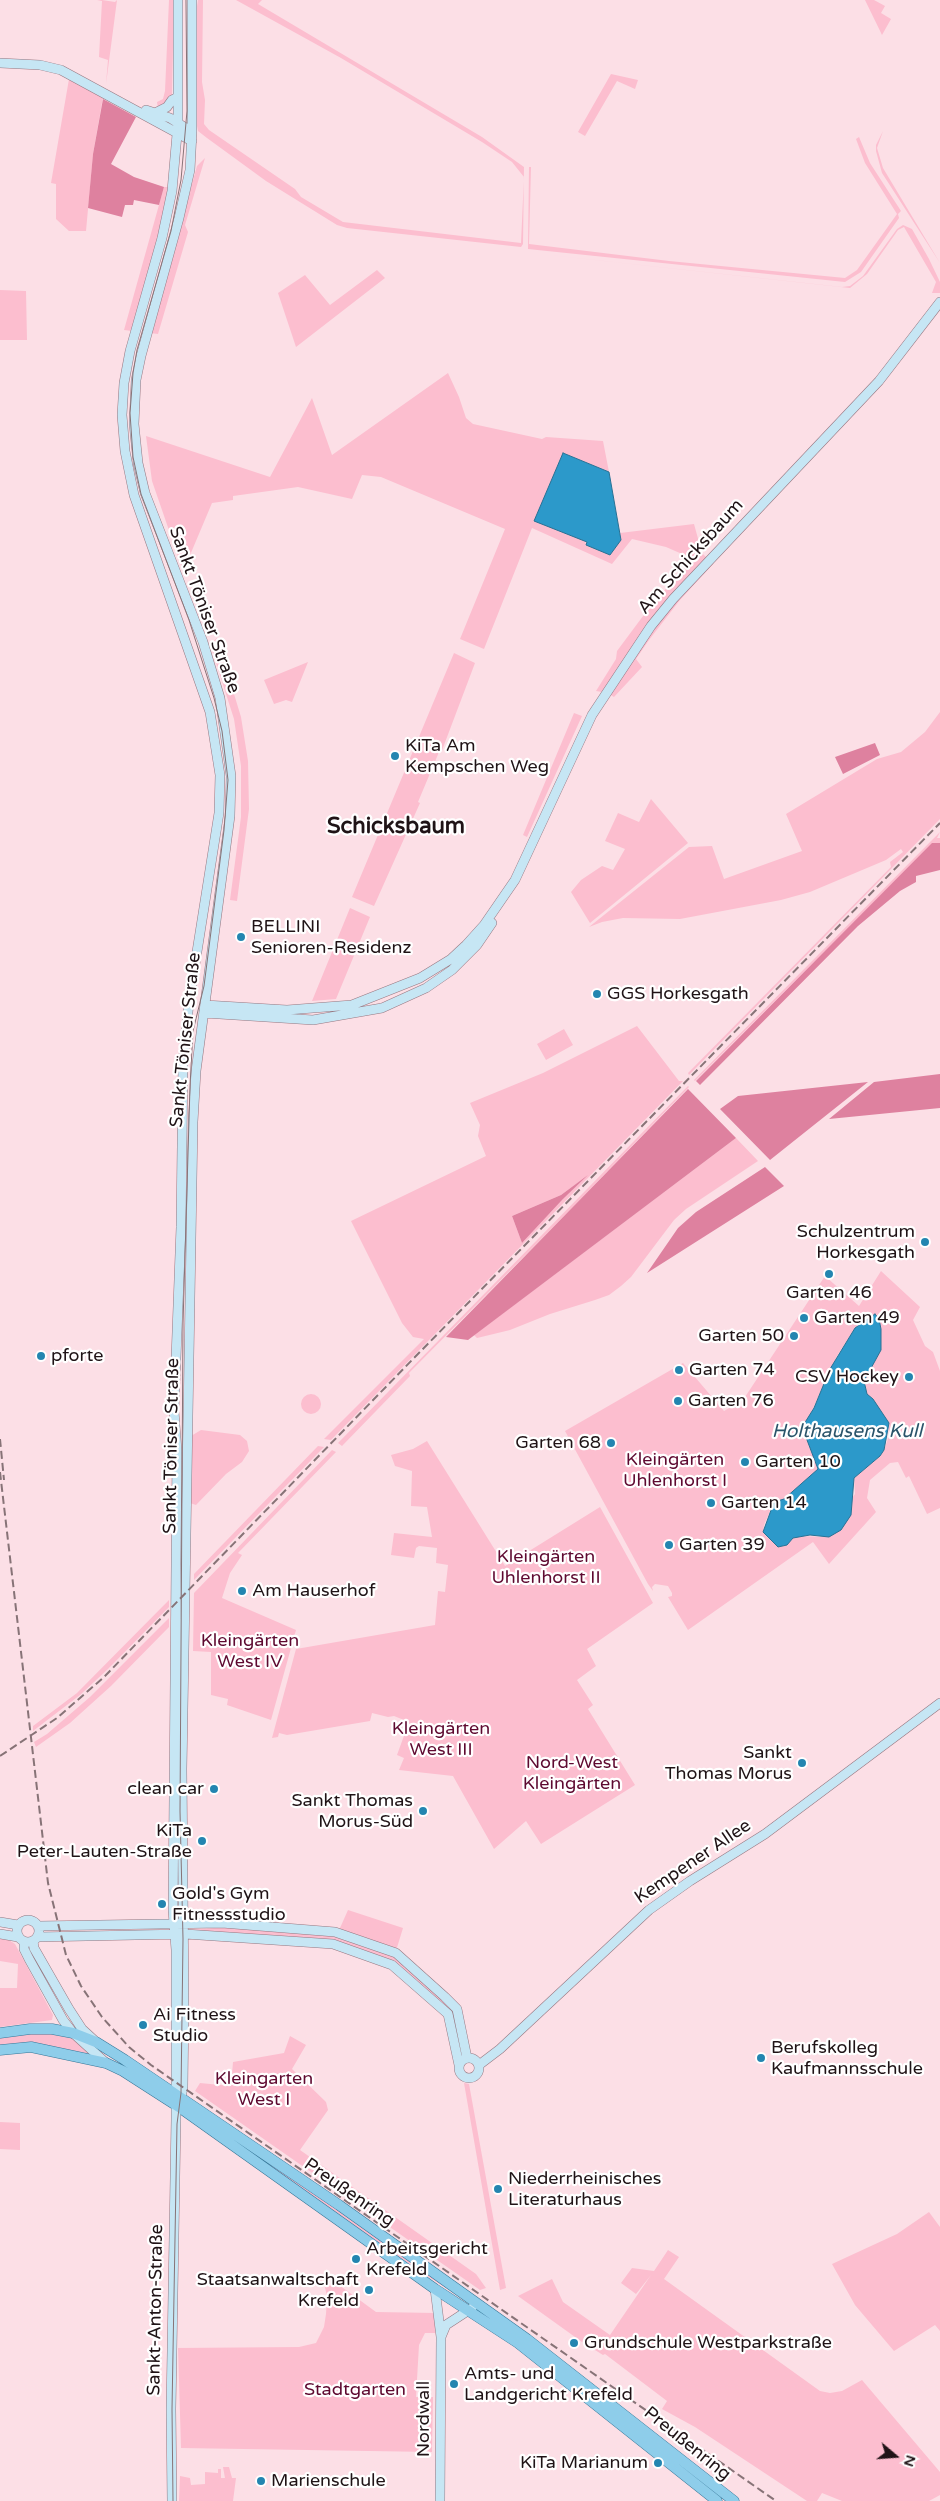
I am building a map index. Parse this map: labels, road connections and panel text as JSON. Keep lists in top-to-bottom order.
{
  "streets": {
    "main road": ["Preußenring"],
    "street": [
      "Am Schicksbaum",
      "Sankt Töniser Straße",
      "Kempener Allee",
      "Sankt-Anton-Straße",
      "Nordwall"
    ]
  },
  "crossings": [
    ["Am Schicksbaum", "Sankt Töniser Straße"],
    ["Sankt Töniser Straße", "Preußenring"],
    ["Sankt Töniser Straße", "Sankt-Anton-Straße"],
    ["Preußenring", "Sankt-Anton-Straße"],
    ["Preußenring", "Nordwall"]
  ],
  "districts": ["Schicksbaum"],
  "water": ["Holthausens Kull"],
  "parks": [
    "Kleingärten Uhlenhorst I",
    "Kleingärten Uhlenhorst II",
    "Kleingärten West IV",
    "Kleingärten West III",
    "Nord-West Kleingärten",
    "Kleingarten West I",
    "Stadtgarten"
  ],
  "places": [
    "KiTa Am Kempschen Weg",
    "BELLINI Senioren-Residenz",
    "GGS Horkesgath",
    "Schulzentrum Horkesgath",
    "Garten 46",
    "Garten 49",
    "Garten 50",
    "pforte",
    "Garten 74",
    "CSV Hockey",
    "Garten 76",
    "Garten 68",
    "Garten 10",
    "Garten 14",
    "Garten 39",
    "Am Hauserhof",
    "Sankt Thomas Morus",
    "clean car",
    "Sankt Thomas Morus-Süd",
    "KiTa Peter-Lauten-Straße",
    "Gold's Gym Fitnessstudio",
    "Ai Fitness Studio",
    "Berufskolleg Kaufmannsschule",
    "Niederrheinisches Literaturhaus",
    "Arbeitsgericht Krefeld",
    "Staatsanwaltschaft Krefeld",
    "Grundschule Westparkstraße",
    "Amts- und Landgericht Krefeld",
    "KiTa Marianum",
    "Marienschule"
  ],
  "north": "right"
}
